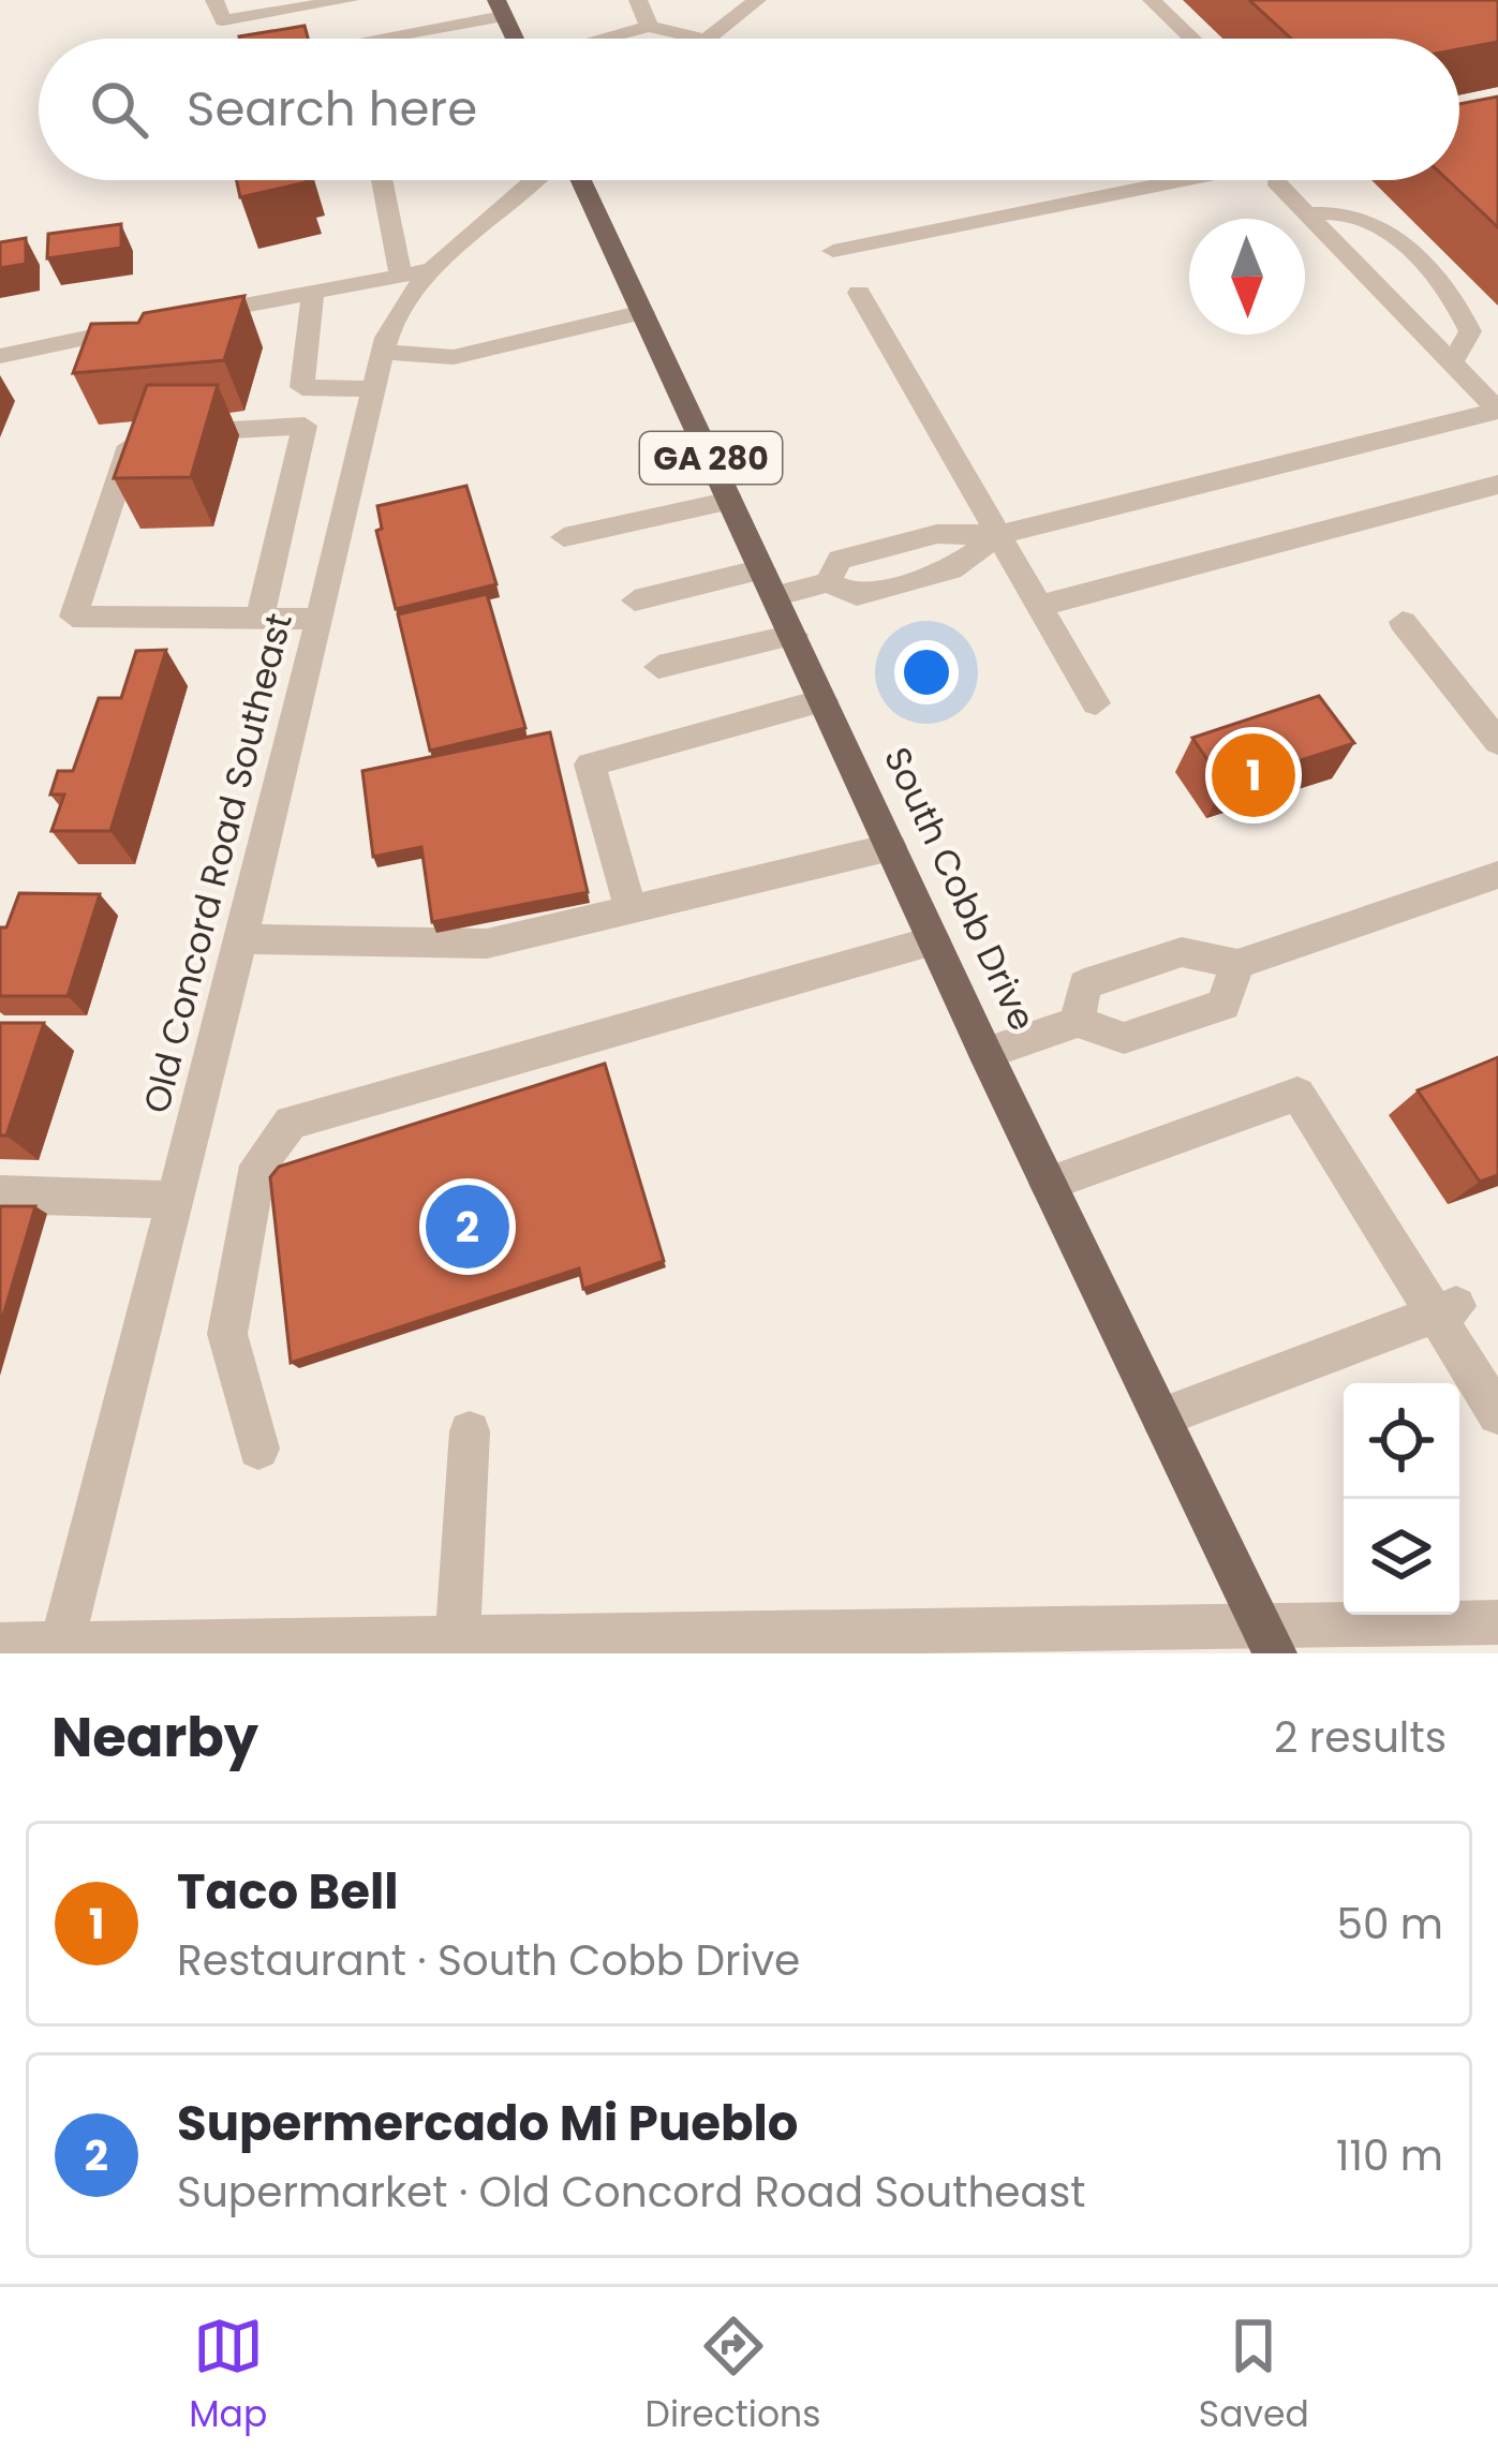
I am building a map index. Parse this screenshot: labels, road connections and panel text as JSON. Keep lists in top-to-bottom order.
{
  "streets": {
    "main road": ["GA 280", "South Cobb Drive"],
    "street": ["Old Concord Road Southeast"]
  },
  "north": "bottom",
  "page": {
    "search": "Search here",
    "pins": ["1", "2"],
    "heading": ["Nearby", "2 results"],
    "list": [
      {
        "mark": "1",
        "name": "Taco Bell",
        "note": "Restaurant · South Cobb Drive",
        "value": "50 m"
      },
      {
        "mark": "2",
        "name": "Supermercado Mi Pueblo",
        "note": "Supermarket · Old Concord Road Southeast",
        "value": "110 m"
      }
    ],
    "nav": ["Map", "Directions", "Saved"]
  }
}
